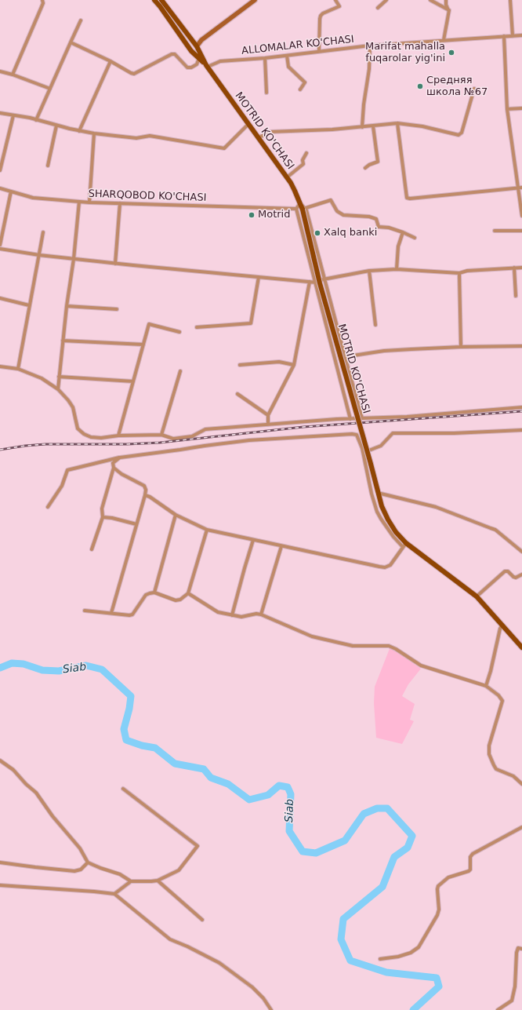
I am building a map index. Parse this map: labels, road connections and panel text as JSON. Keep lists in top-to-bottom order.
{
  "streets": {
    "main road": ["MOTRID KO'CHASI"],
    "street": ["ALLOMALAR KO'CHASI", "SHARQOBOD KO'CHASI"]
  },
  "crossings": [
    ["ALLOMALAR KO'CHASI", "MOTRID KO'CHASI"]
  ],
  "water": ["Siab"],
  "places": [
    "Marifat mahalla fuqarolar yig'ini",
    "Средняя школа №67",
    "Motrid",
    "Xalq banki"
  ]
}
